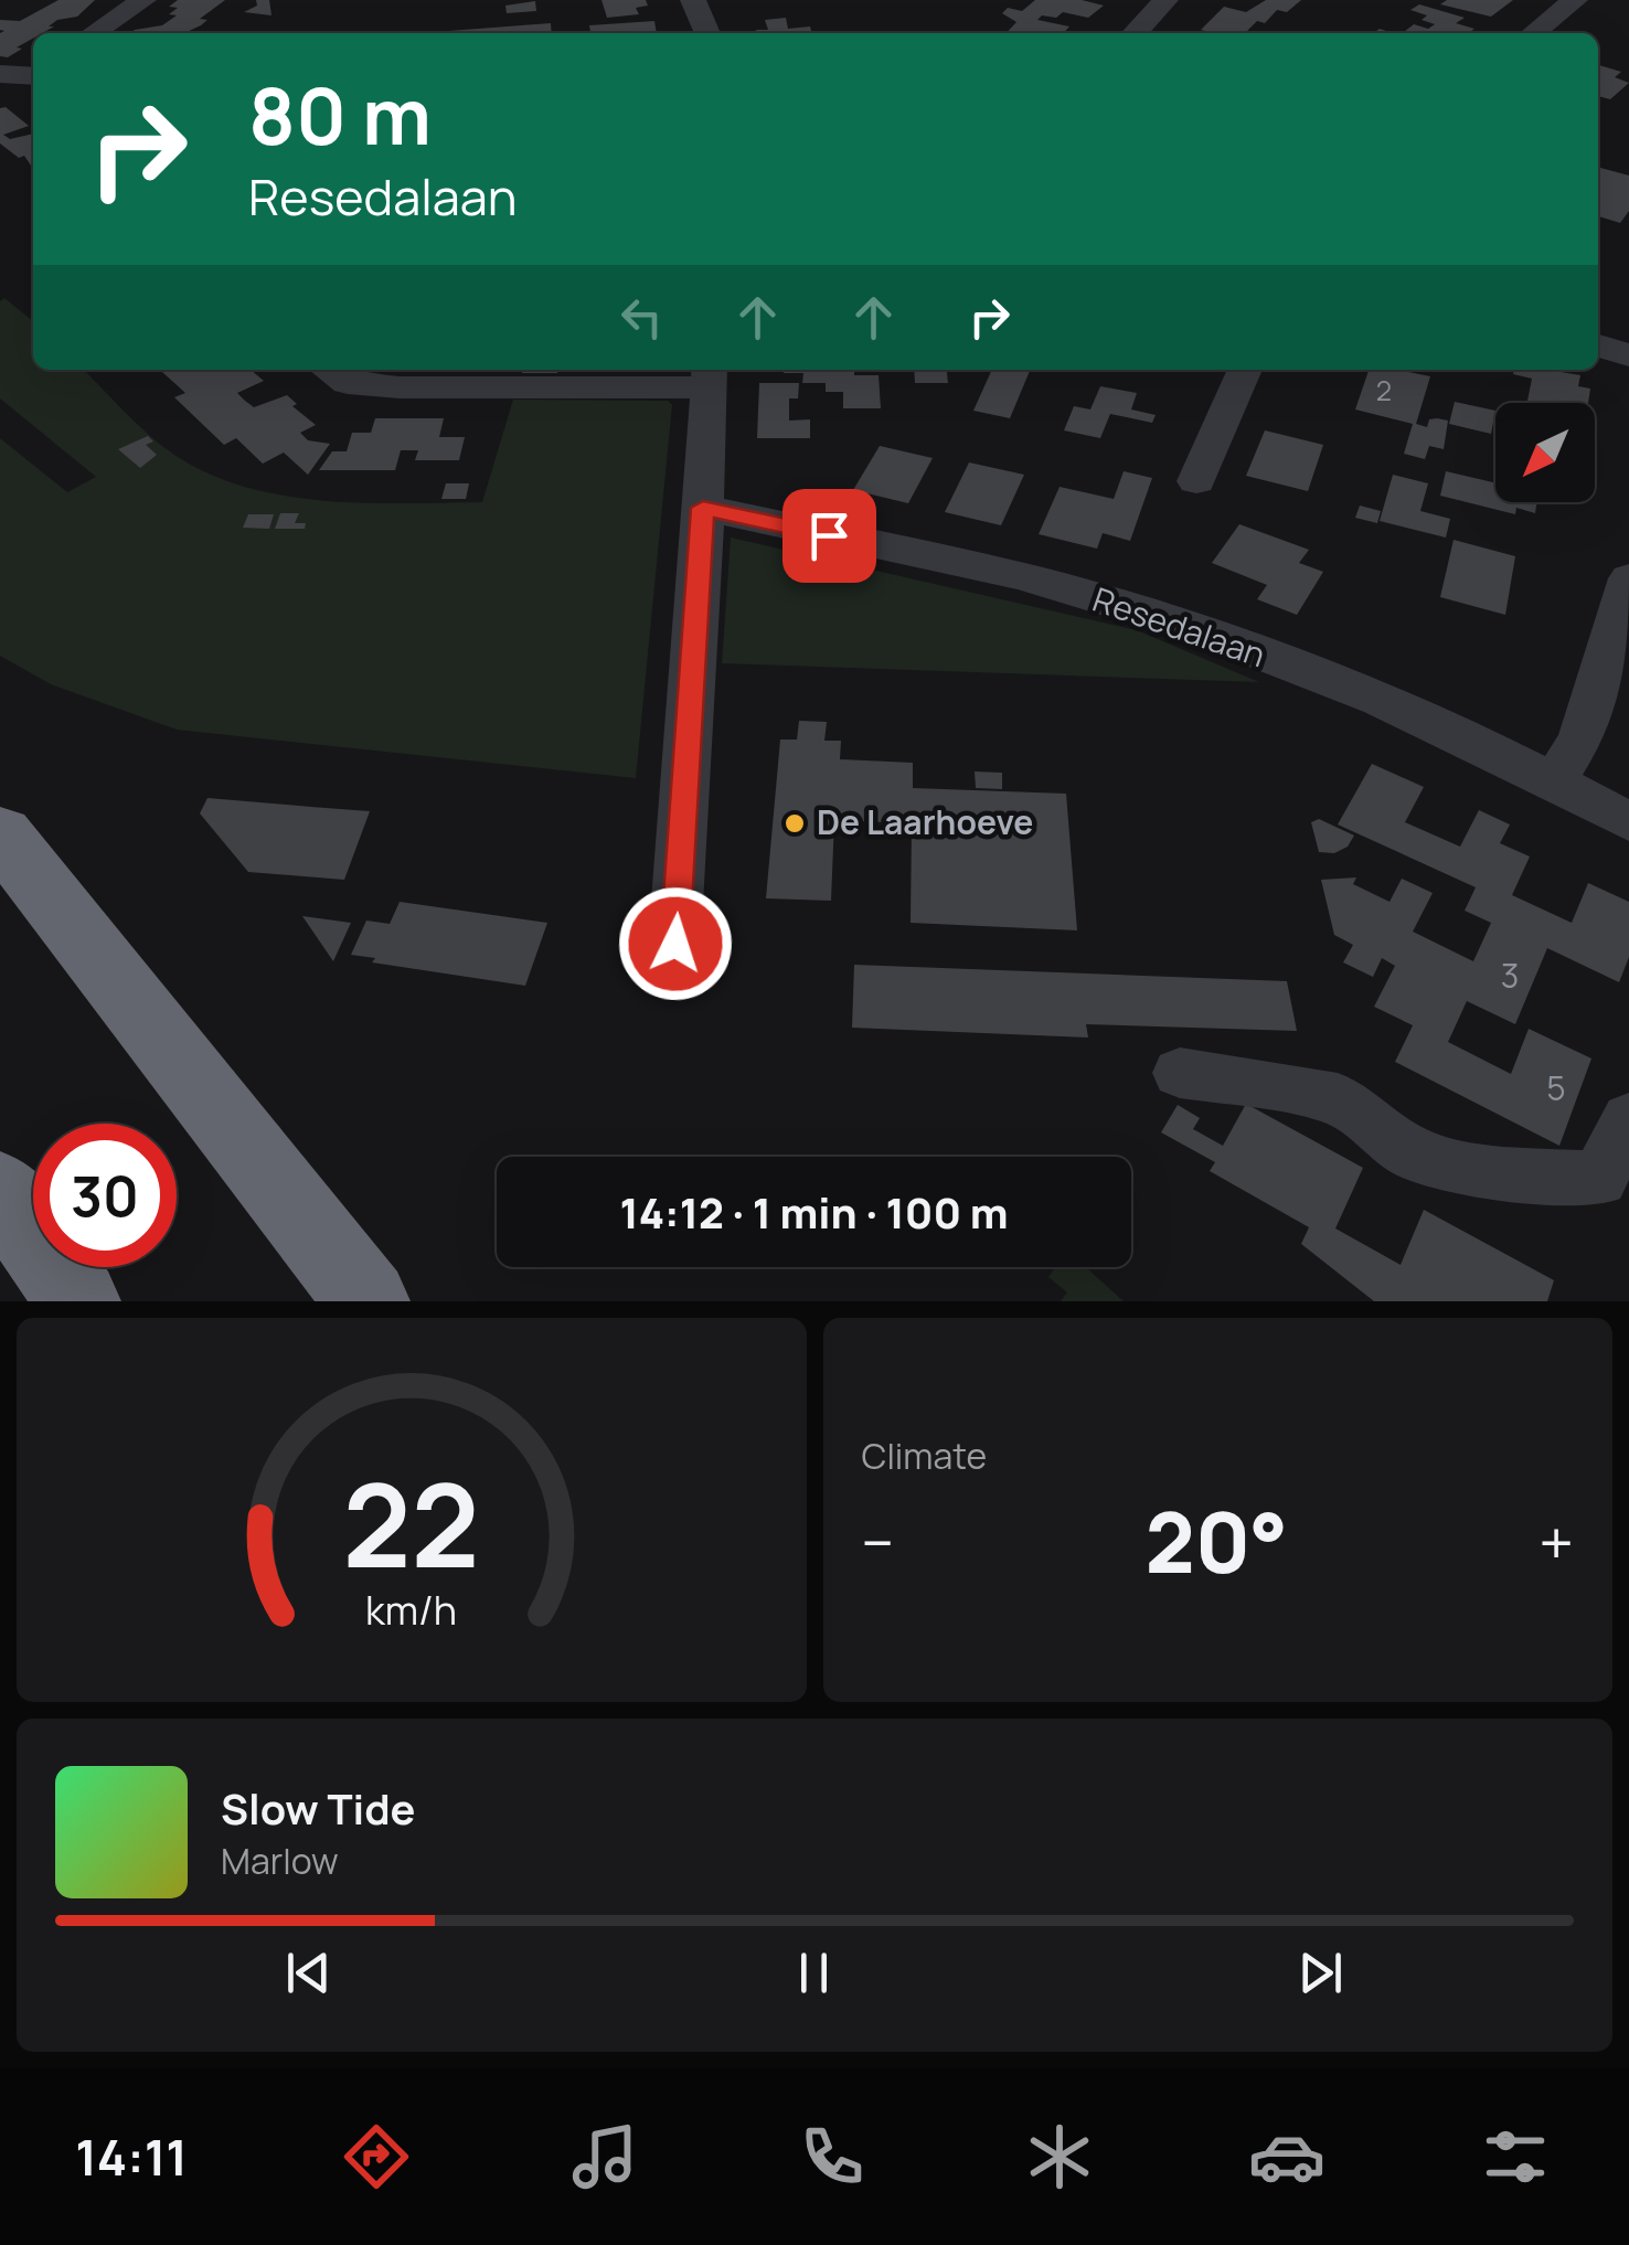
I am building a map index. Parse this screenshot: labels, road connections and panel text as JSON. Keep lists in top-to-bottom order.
{
  "streets": {
    "street": ["Resedalaan"]
  },
  "places": ["De Laarhoeve"],
  "house_numbers": ["2", "3", "5"],
  "north": "bottom left",
  "page": {
    "turn": ["80 m", "Resedalaan"],
    "limit": "30",
    "trip": "14:12 · 1 min · 100 m",
    "tile": "Climate",
    "heat": ["−", "20°", "+"],
    "song": ["Slow Tide", "Marlow"],
    "tabs": "14:11",
    "gauge": ["22", "km/h"]
  }
}
